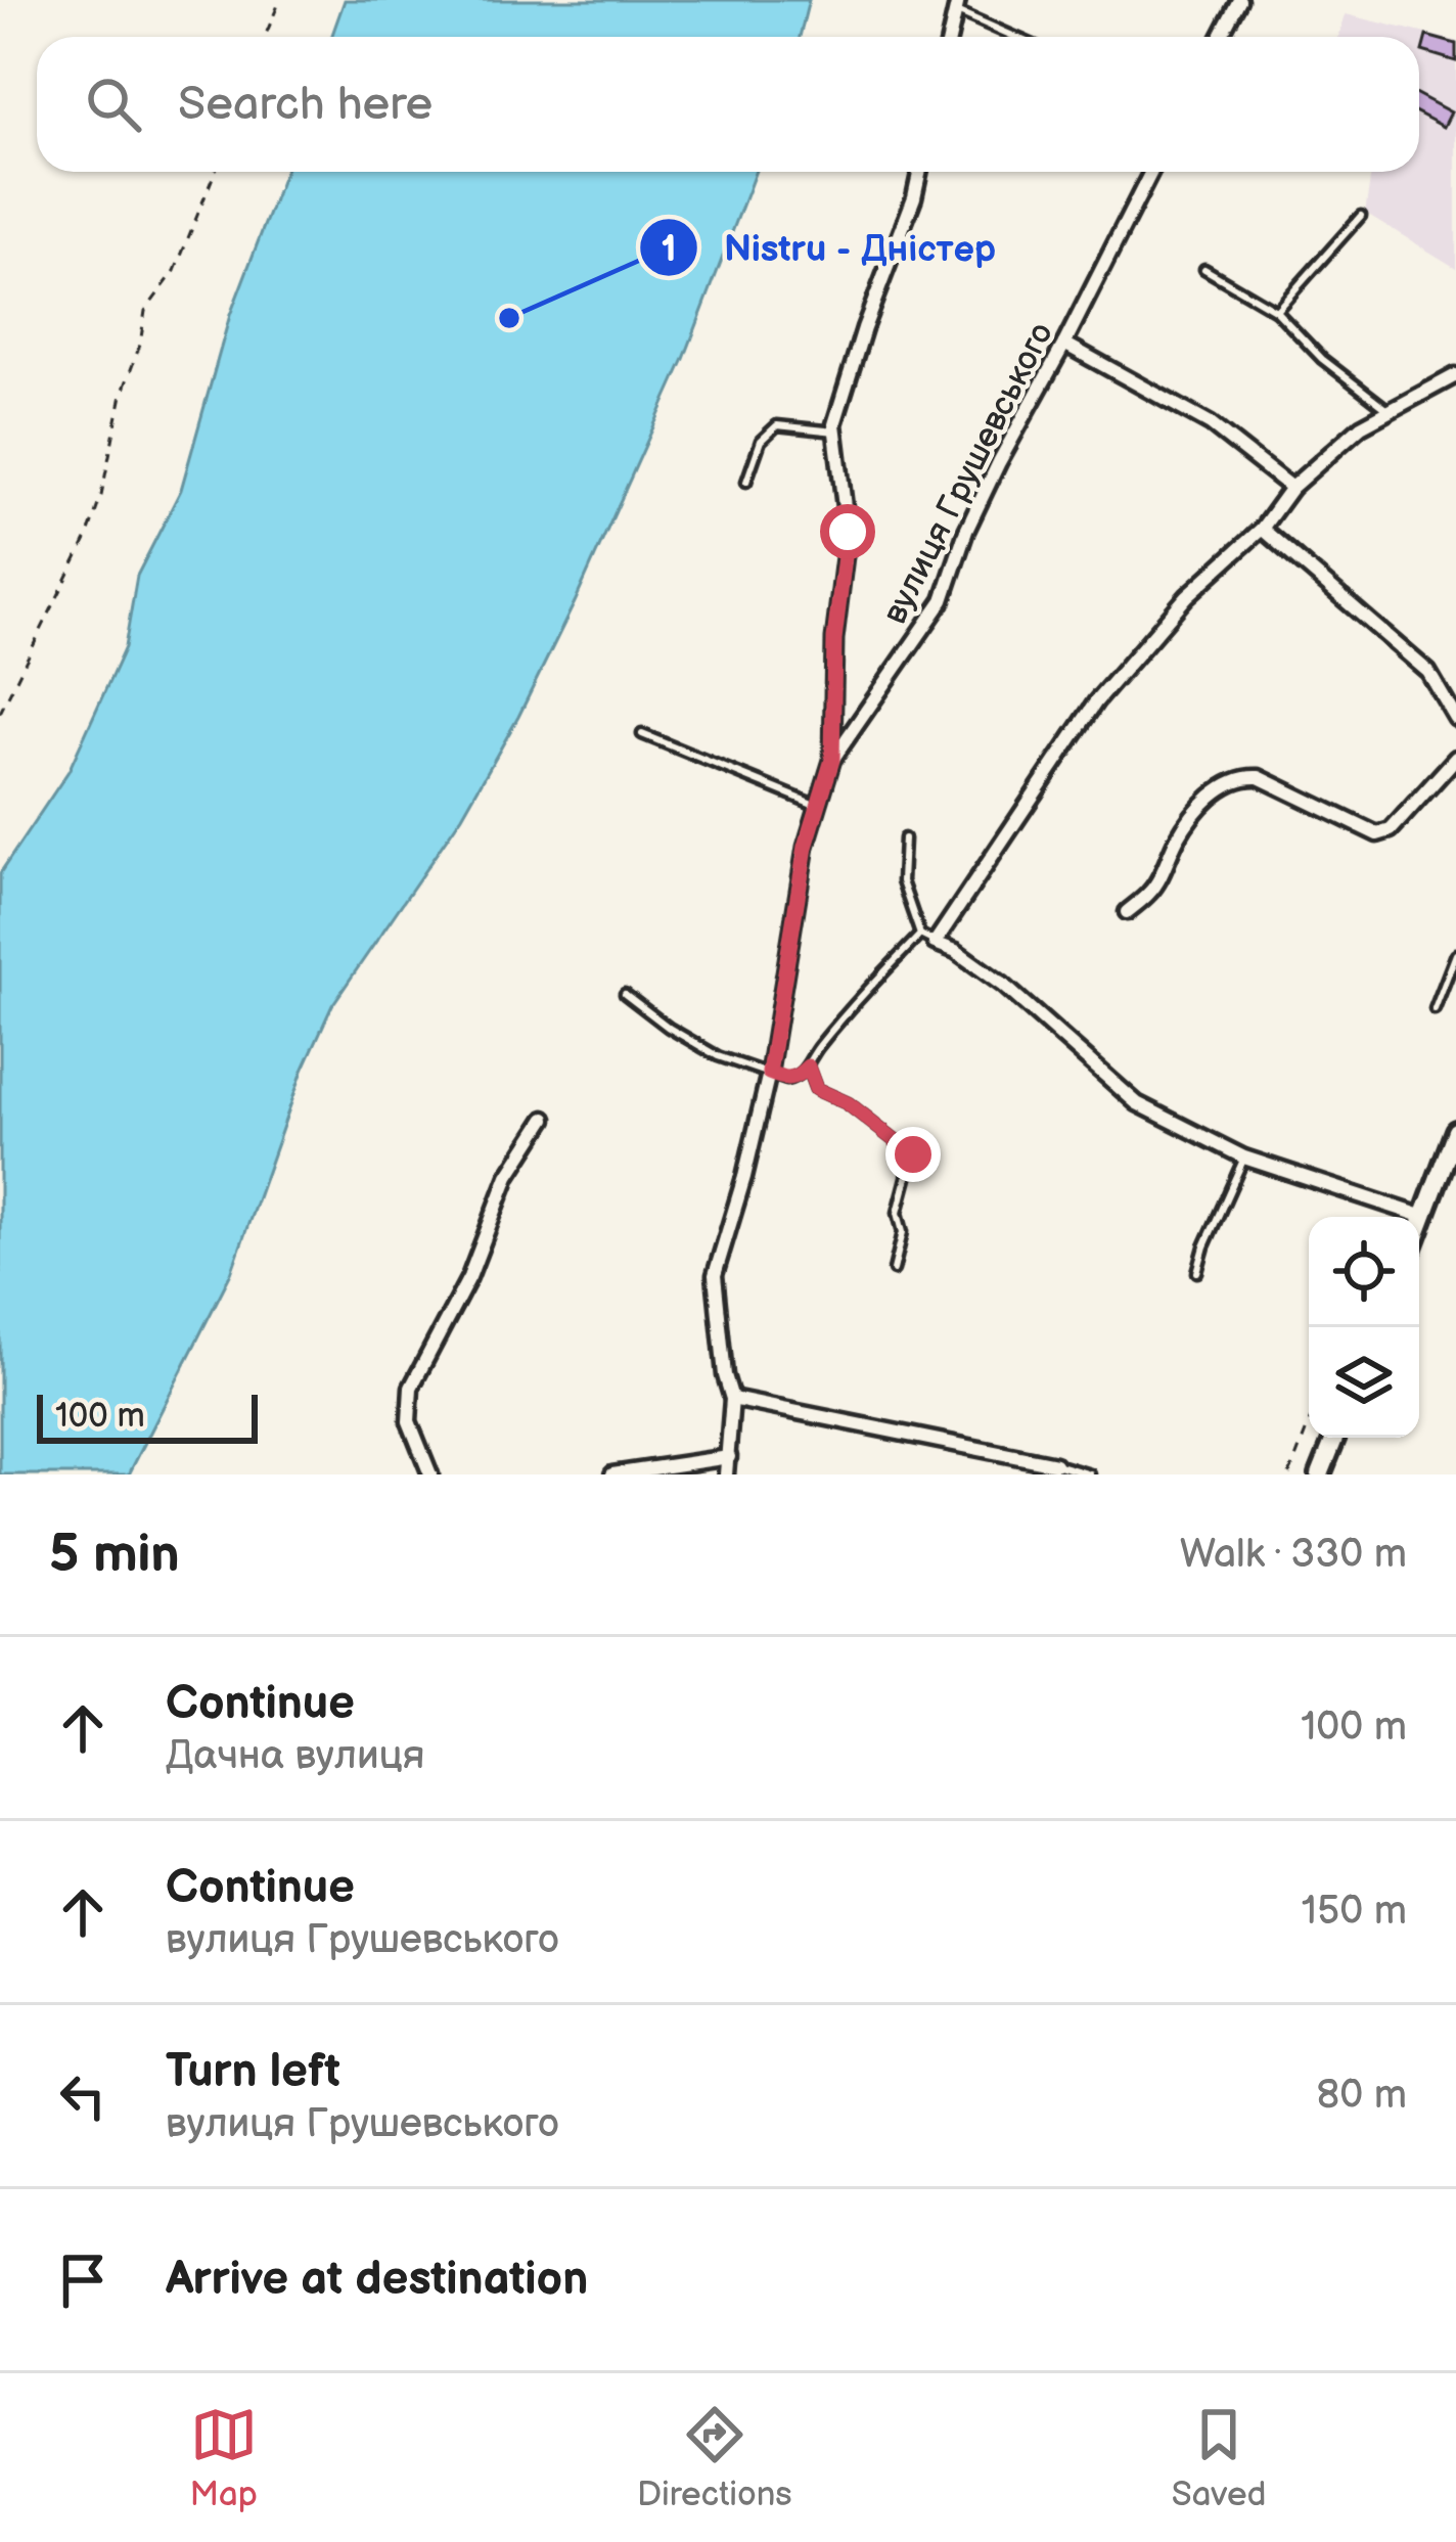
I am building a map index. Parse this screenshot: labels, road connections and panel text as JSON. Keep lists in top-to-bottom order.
{
  "streets": {
    "street": ["вулиця Грушевського"]
  },
  "places": ["Nistru - Дністер"],
  "scale_bar": "100 m",
  "page": {
    "search": "Search here",
    "scale": "100 m",
    "heading": ["5 min", "Walk · 330 m"],
    "list": [
      ["Continue", "Дачна вулиця", "100 m"],
      ["Continue", "вулиця Грушевського", "150 m"],
      ["Turn left", "вулиця Грушевського", "80 m"],
      "Arrive at destination"
    ],
    "nav": ["Map", "Directions", "Saved"]
  }
}
